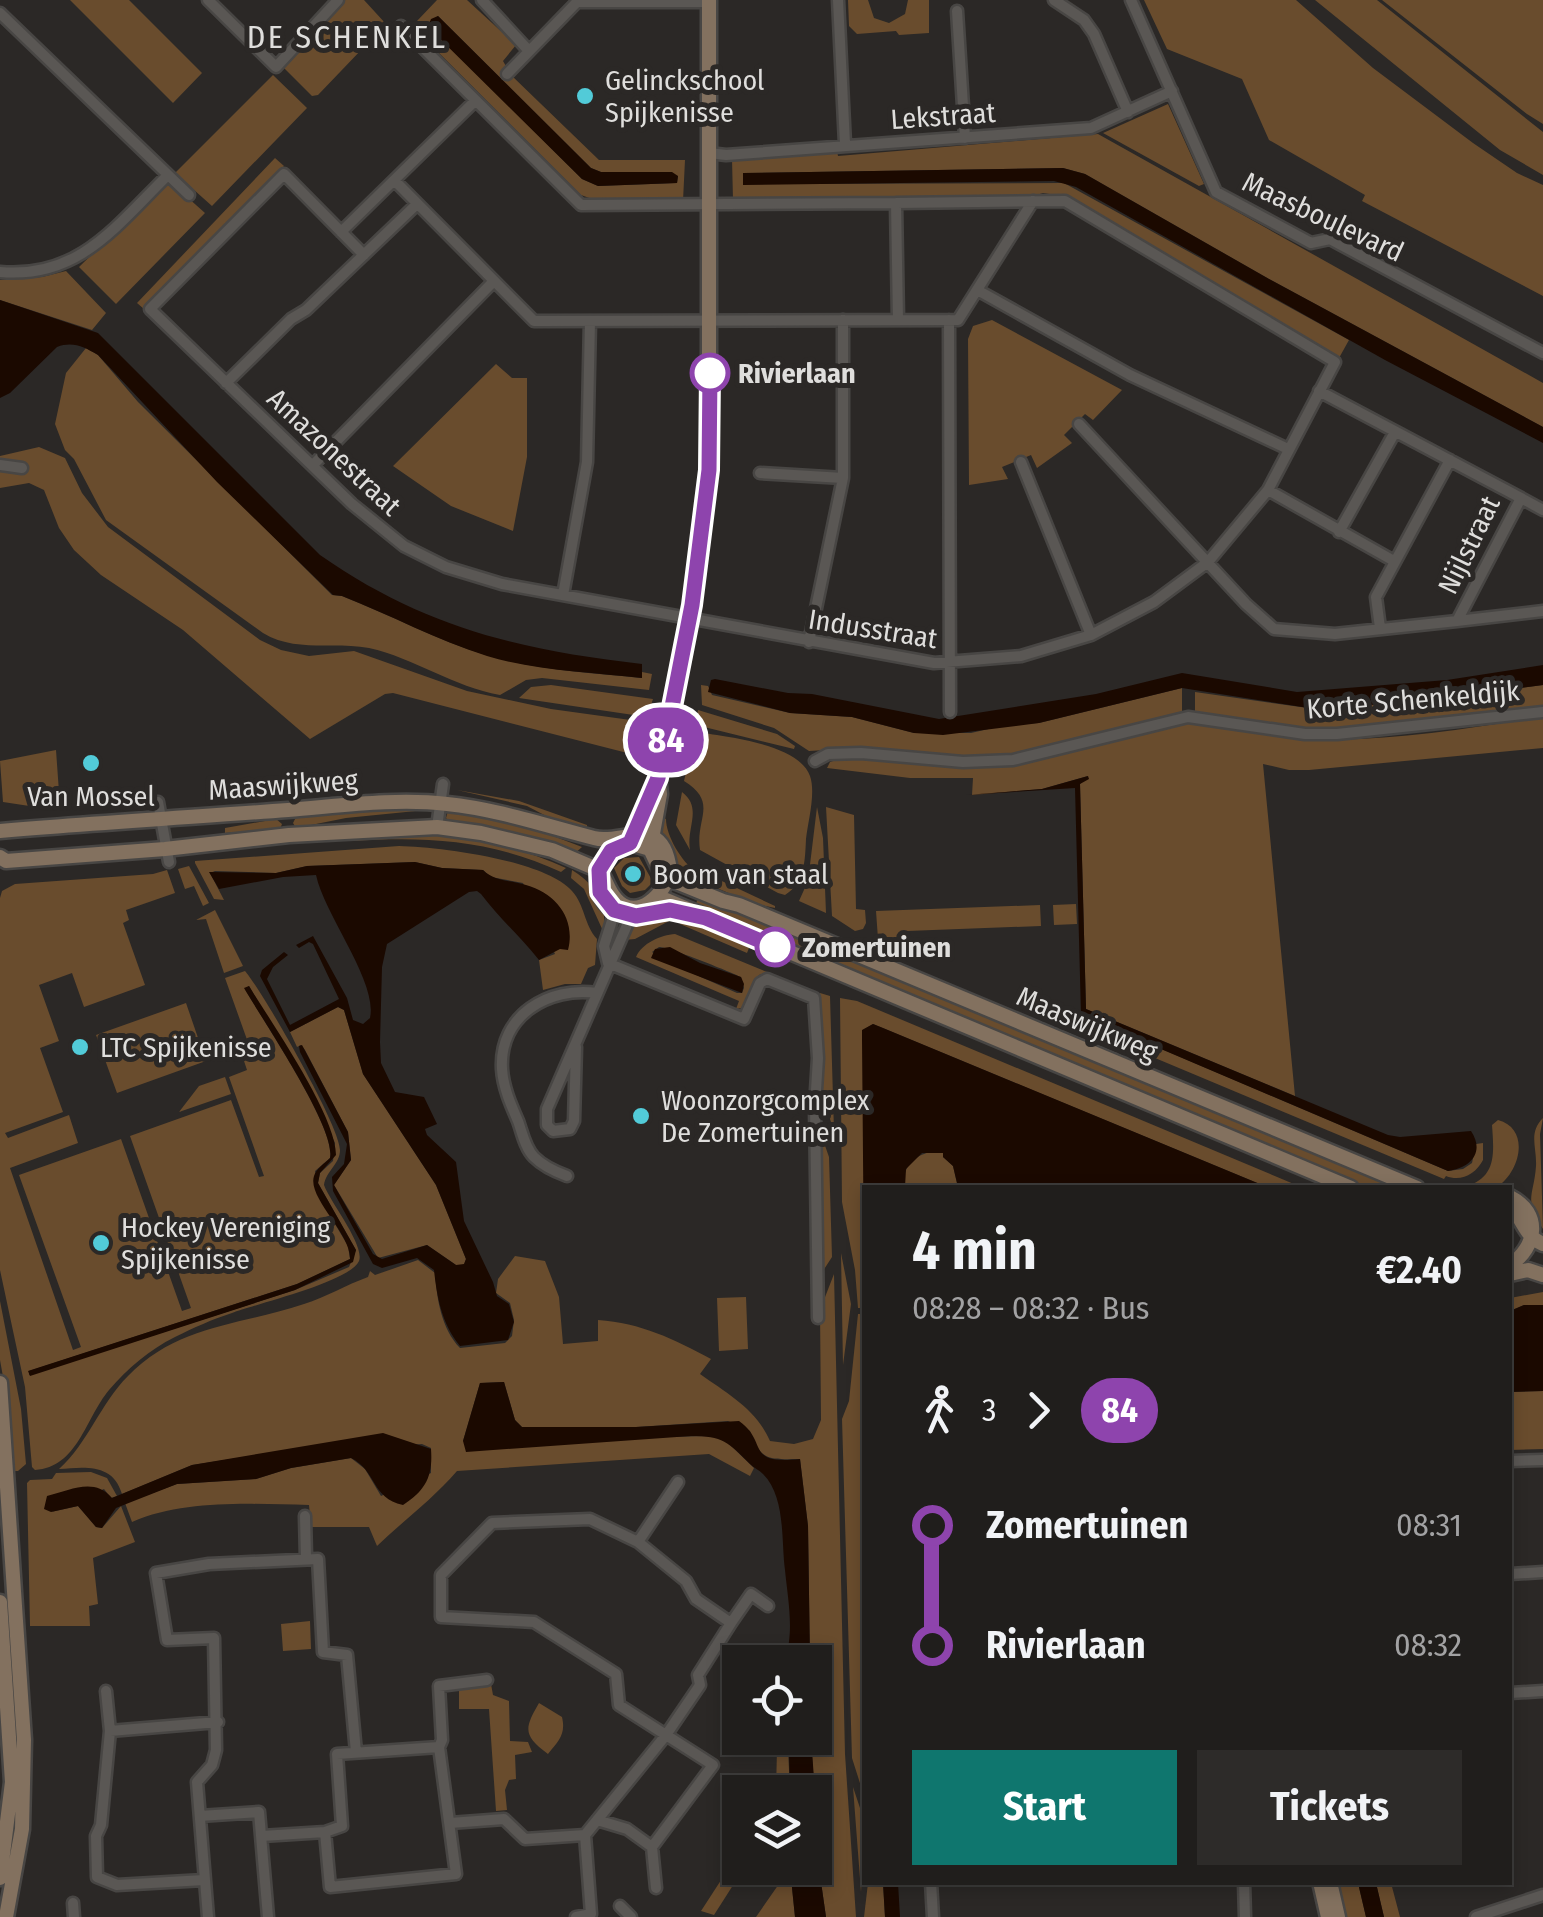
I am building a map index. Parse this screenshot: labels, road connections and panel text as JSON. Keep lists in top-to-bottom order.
{
  "streets": {
    "street": [
      "Lekstraat",
      "Maasboulevard",
      "Amazonestraat",
      "Nijlstraat",
      "Indusstraat",
      "Korte Schenkeldijk",
      "Maaswijkweg"
    ]
  },
  "crossings": [
    ["Lekstraat", "Maasboulevard"],
    ["Amazonestraat", "Indusstraat"],
    ["Nijlstraat", "Indusstraat"]
  ],
  "districts": ["DE SCHENKEL"],
  "places": [
    "Gelinckschool Spijkenisse",
    "Rivierlaan",
    "Van Mossel",
    "Boom van staal",
    "Zomertuinen",
    "LTC Spijkenisse",
    "Woonzorgcomplex De Zomertuinen",
    "Hockey Vereniging Spijkenisse"
  ],
  "lines": ["bus line 84"],
  "page": {
    "on_map": "84",
    "heading": ["4 min", "08:28 – 08:32 · Bus", "€2.40"],
    "legs": ["3", "84"],
    "list": [
      {
        "name": "Zomertuinen",
        "value": "08:31"
      },
      {
        "name": "Rivierlaan",
        "value": "08:32"
      }
    ],
    "buttons": ["Start", "Tickets"]
  }
}
